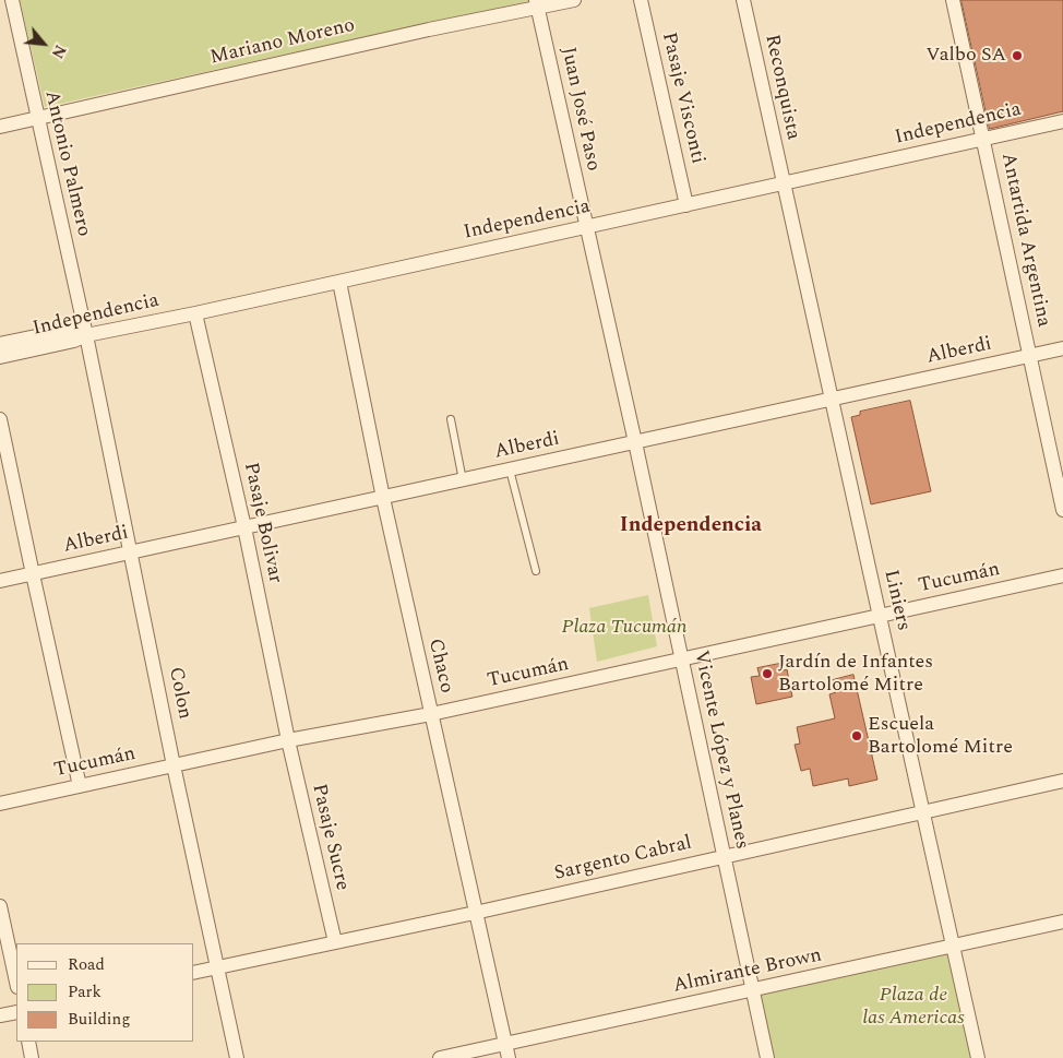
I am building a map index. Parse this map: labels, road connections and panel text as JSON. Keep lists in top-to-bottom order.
{
  "streets": {
    "street": [
      "Mariano Moreno",
      "Reconquista",
      "Pasaje Visconti",
      "Juan José Paso",
      "Independencia",
      "Antonio Palmero",
      "Antartida Argentina",
      "Alberdi",
      "Pasaje Bolivar",
      "Tucumán",
      "Liniers",
      "Chaco",
      "Colon",
      "Vicente López y Planes",
      "Pasaje Sucre",
      "Sargento Cabral",
      "Almirante Brown"
    ]
  },
  "crossings": [
    ["Mariano Moreno", "Juan José Paso"],
    ["Mariano Moreno", "Antonio Palmero"],
    ["Reconquista", "Independencia"],
    ["Reconquista", "Liniers"],
    ["Pasaje Visconti", "Independencia"],
    ["Juan José Paso", "Independencia"],
    ["Juan José Paso", "Vicente López y Planes"],
    ["Independencia", "Antonio Palmero"],
    ["Independencia", "Antartida Argentina"],
    ["Independencia", "Pasaje Bolivar"],
    ["Independencia", "Liniers"],
    ["Independencia", "Chaco"],
    ["Independencia", "Colon"],
    ["Independencia", "Vicente López y Planes"],
    ["Antonio Palmero", "Colon"],
    ["Antartida Argentina", "Alberdi"],
    ["Alberdi", "Pasaje Bolivar"],
    ["Alberdi", "Liniers"],
    ["Alberdi", "Chaco"],
    ["Alberdi", "Colon"],
    ["Alberdi", "Vicente López y Planes"],
    ["Pasaje Bolivar", "Tucumán"],
    ["Pasaje Bolivar", "Pasaje Sucre"],
    ["Tucumán", "Liniers"],
    ["Tucumán", "Chaco"],
    ["Tucumán", "Colon"],
    ["Tucumán", "Vicente López y Planes"],
    ["Tucumán", "Pasaje Sucre"],
    ["Liniers", "Sargento Cabral"],
    ["Liniers", "Almirante Brown"],
    ["Chaco", "Sargento Cabral"],
    ["Chaco", "Almirante Brown"],
    ["Colon", "Sargento Cabral"],
    ["Vicente López y Planes", "Sargento Cabral"],
    ["Vicente López y Planes", "Almirante Brown"],
    ["Pasaje Sucre", "Sargento Cabral"]
  ],
  "districts": ["Independencia"],
  "parks": ["Plaza Tucumán", "Plaza de las Americas"],
  "places": ["Valbo SA", "Jardín de Infantes Bartolomé Mitre", "Escuela Bartolomé Mitre"],
  "legend": ["Road", "Park", "Building"],
  "north": "bottom right"
}
